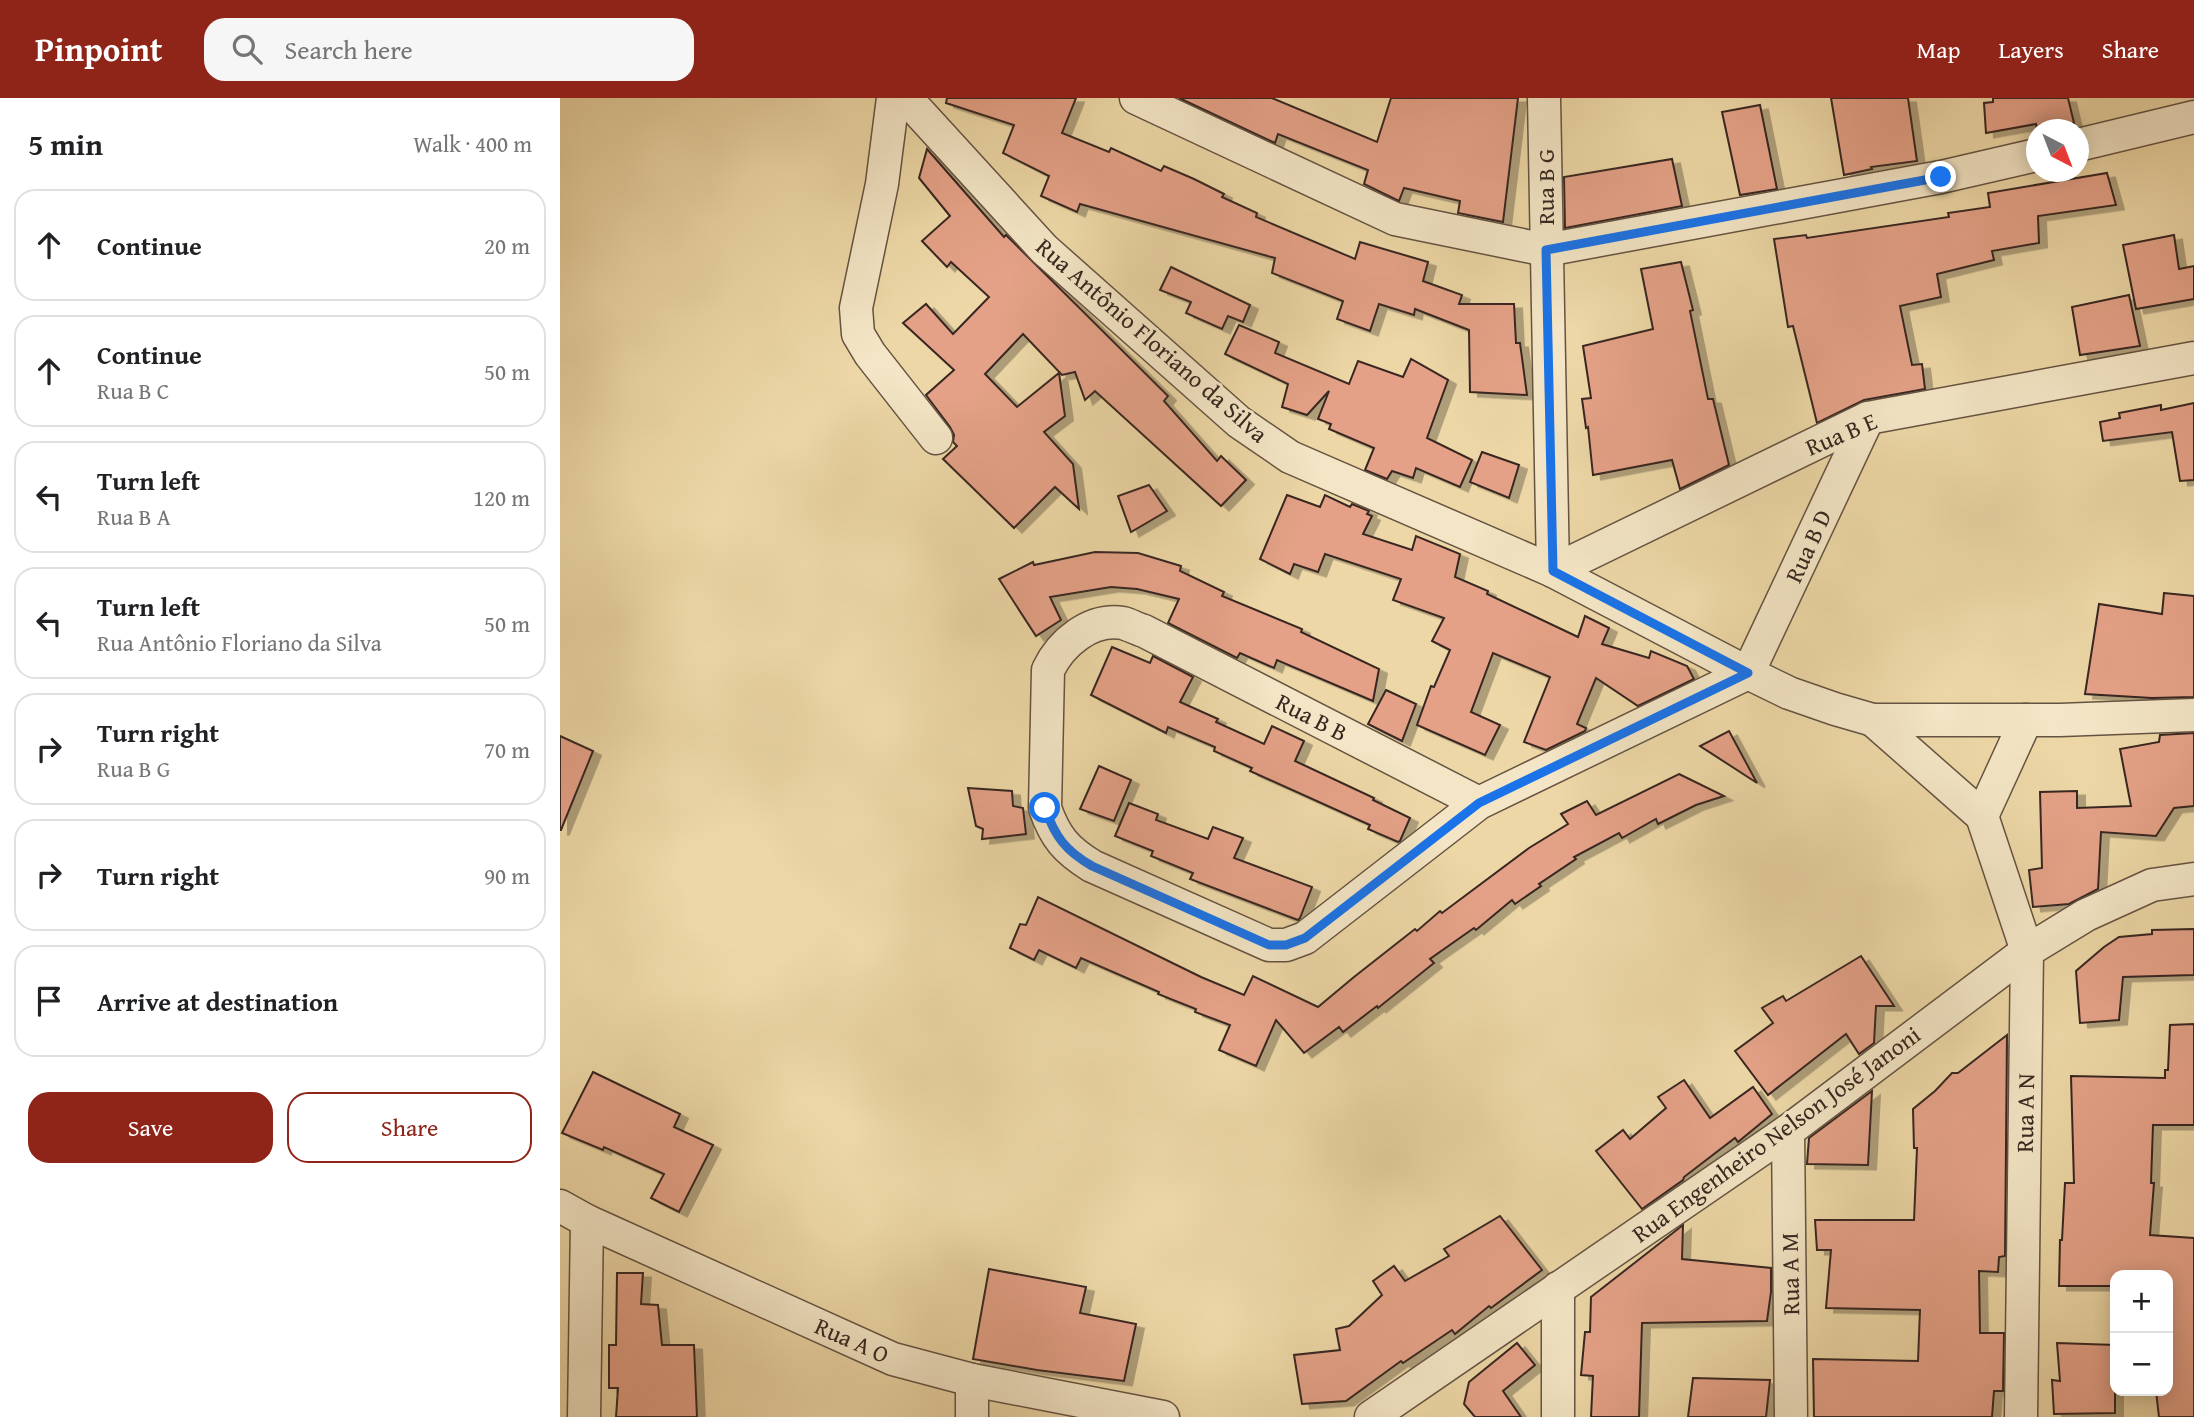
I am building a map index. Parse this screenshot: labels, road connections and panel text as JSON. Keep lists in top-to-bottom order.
{
  "streets": {
    "street": [
      "Rua B G",
      "Rua Antônio Floriano da Silva",
      "Rua B E",
      "Rua B D",
      "Rua B B",
      "Rua A N",
      "Rua Engenheiro Nelson José Janoni",
      "Rua A M",
      "Rua A O"
    ]
  },
  "crossings": [
    ["Rua B G", "Rua Antônio Floriano da Silva"],
    ["Rua B G", "Rua B E"],
    ["Rua Antônio Floriano da Silva", "Rua B E"],
    ["Rua Antônio Floriano da Silva", "Rua B D"],
    ["Rua B E", "Rua B D"],
    ["Rua A N", "Rua Engenheiro Nelson José Janoni"],
    ["Rua Engenheiro Nelson José Janoni", "Rua A M"]
  ],
  "north": "bottom right",
  "page": {
    "header": "Pinpoint",
    "search": "Search here",
    "nav": ["Map", "Layers", "Share"],
    "heading": ["5 min", "Walk · 400 m"],
    "list": [
      ["Continue", "20 m"],
      ["Continue", "Rua B C", "50 m"],
      ["Turn left", "Rua B A", "120 m"],
      ["Turn left", "Rua Antônio Floriano da Silva", "50 m"],
      ["Turn right", "Rua B G", "70 m"],
      ["Turn right", "90 m"],
      "Arrive at destination"
    ],
    "buttons": ["Save", "Share"],
    "map_buttons": ["+", "−"]
  }
}
